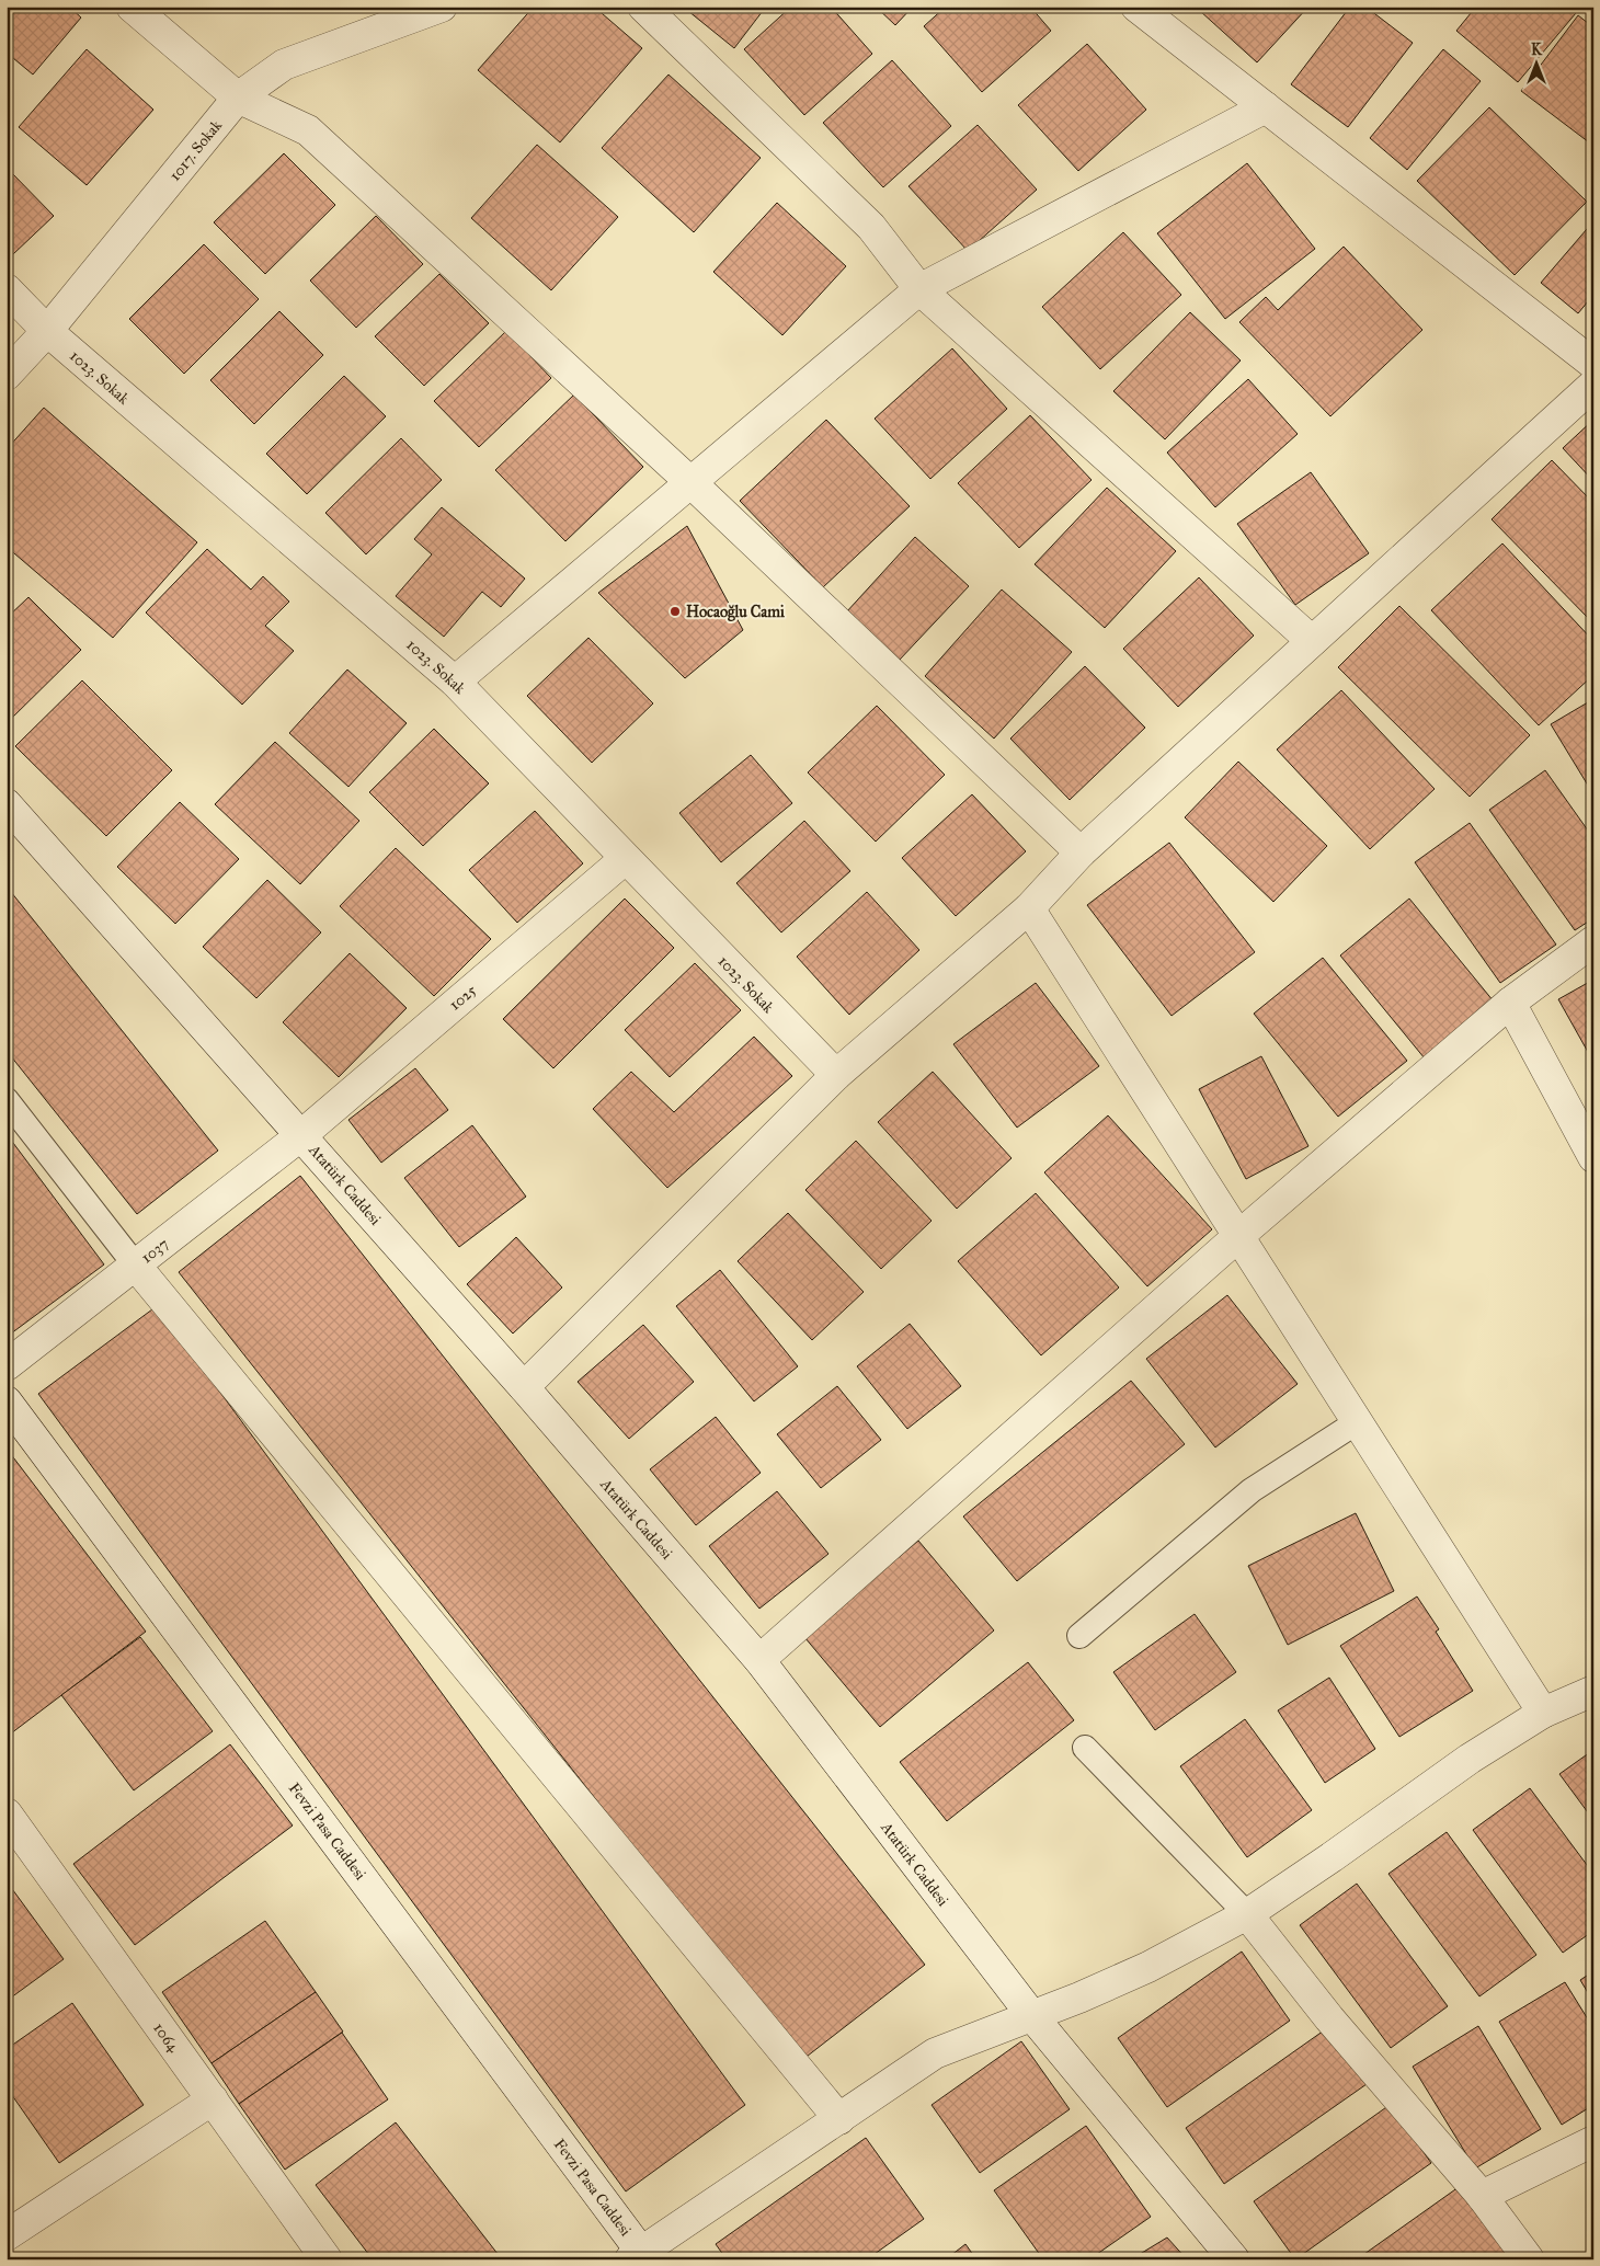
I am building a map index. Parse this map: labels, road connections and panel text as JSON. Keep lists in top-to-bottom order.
{
  "streets": {
    "street": [
      "1017. Sokak",
      "1023. Sokak",
      "1025",
      "Atatürk Caddesi",
      "1037",
      "Fevzi Pasa Caddesi",
      "1064"
    ]
  },
  "crossings": [
    ["1017. Sokak", "1023. Sokak"],
    ["1023. Sokak", "1025"],
    ["1025", "Atatürk Caddesi"],
    ["1025", "1037"],
    ["Atatürk Caddesi", "1037"]
  ],
  "places": ["Hocaoğlu Cami"],
  "north": "top"
}
